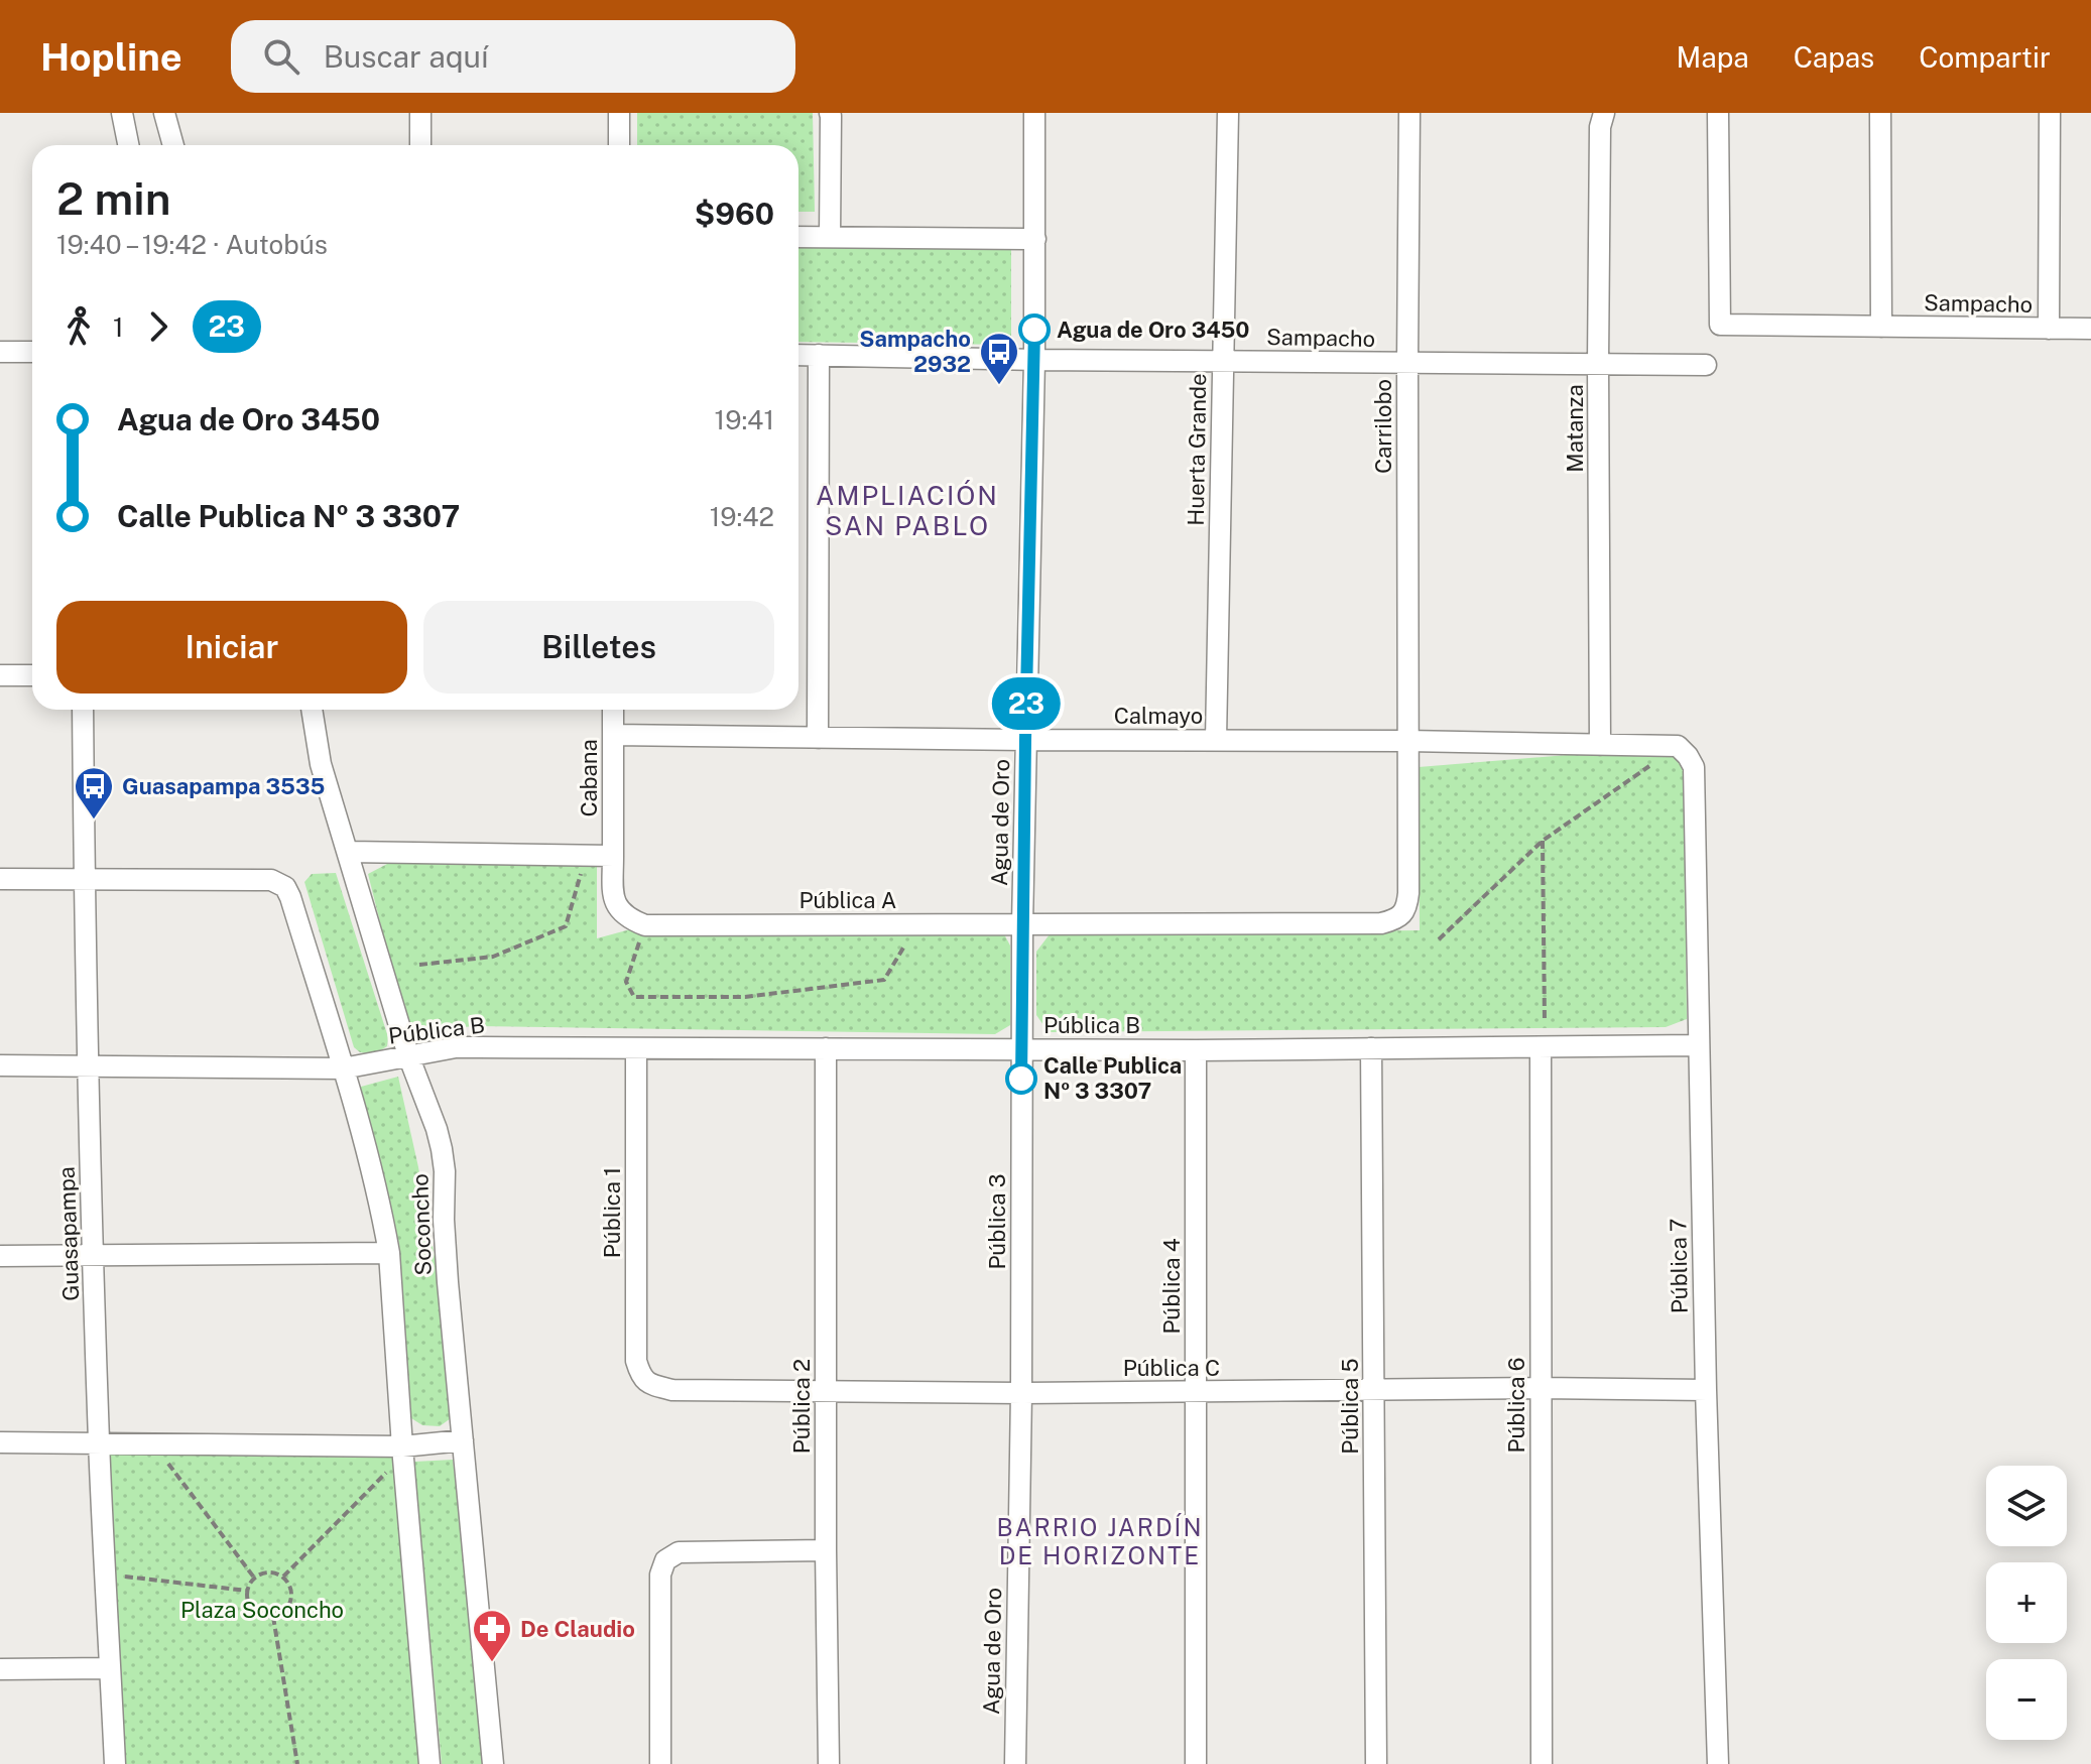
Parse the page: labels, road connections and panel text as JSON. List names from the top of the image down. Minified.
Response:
{"streets":{"street":["Sampacho","Carrilobo","Matanza","Huerta Grande","Calmayo","Cabana","Agua de Oro","Pública A","Pública B","Pública 1","Pública 3","Soconcho","Guasapampa","Pública 7","Pública 4","Pública C","Pública 6","Pública 2","Pública 5"]},"crossings":[["Sampacho","Carrilobo"],["Sampacho","Matanza"],["Sampacho","Huerta Grande"],["Sampacho","Agua de Oro"],["Carrilobo","Calmayo"],["Carrilobo","Pública A"],["Matanza","Calmayo"],["Huerta Grande","Calmayo"],["Calmayo","Cabana"],["Calmayo","Agua de Oro"],["Calmayo","Pública A"],["Calmayo","Pública 7"],["Agua de Oro","Pública A"],["Agua de Oro","Pública B"],["Agua de Oro","Pública 3"],["Agua de Oro","Pública C"],["Pública B","Pública 1"],["Pública B","Pública 3"],["Pública B","Soconcho"],["Pública B","Guasapampa"],["Pública B","Pública 7"],["Pública B","Pública 4"],["Pública B","Pública 6"],["Pública B","Pública 2"],["Pública B","Pública 5"],["Pública 1","Pública C"],["Pública 3","Pública C"],["Soconcho","Guasapampa"],["Pública 7","Pública C"],["Pública 4","Pública C"],["Pública C","Pública 6"],["Pública C","Pública 2"],["Pública C","Pública 5"]],"districts":["AMPLIACIÓN SAN PABLO","BARRIO JARDÍN DE HORIZONTE"],"parks":["Plaza Soconcho"],"places":{"other":["Agua de Oro 3450","Calle Publica Nº 3 3307"],"bus stop":["Sampacho 2932","Guasapampa 3535"],"pharmacy":["De Claudio"]},"lines":["bus line 23"],"page":{"header":"Hopline","search":"Buscar aquí","nav":["Mapa","Capas","Compartir"],"on_map":"23","heading":["2 min","19:40 – 19:42 · Autobús","$960"],"legs":["1","23"],"list":[{"name":"Agua de Oro 3450","value":"19:41"},{"name":"Calle Publica Nº 3 3307","value":"19:42"}],"buttons":["Iniciar","Billetes"],"map_buttons":["+","−"]}}
